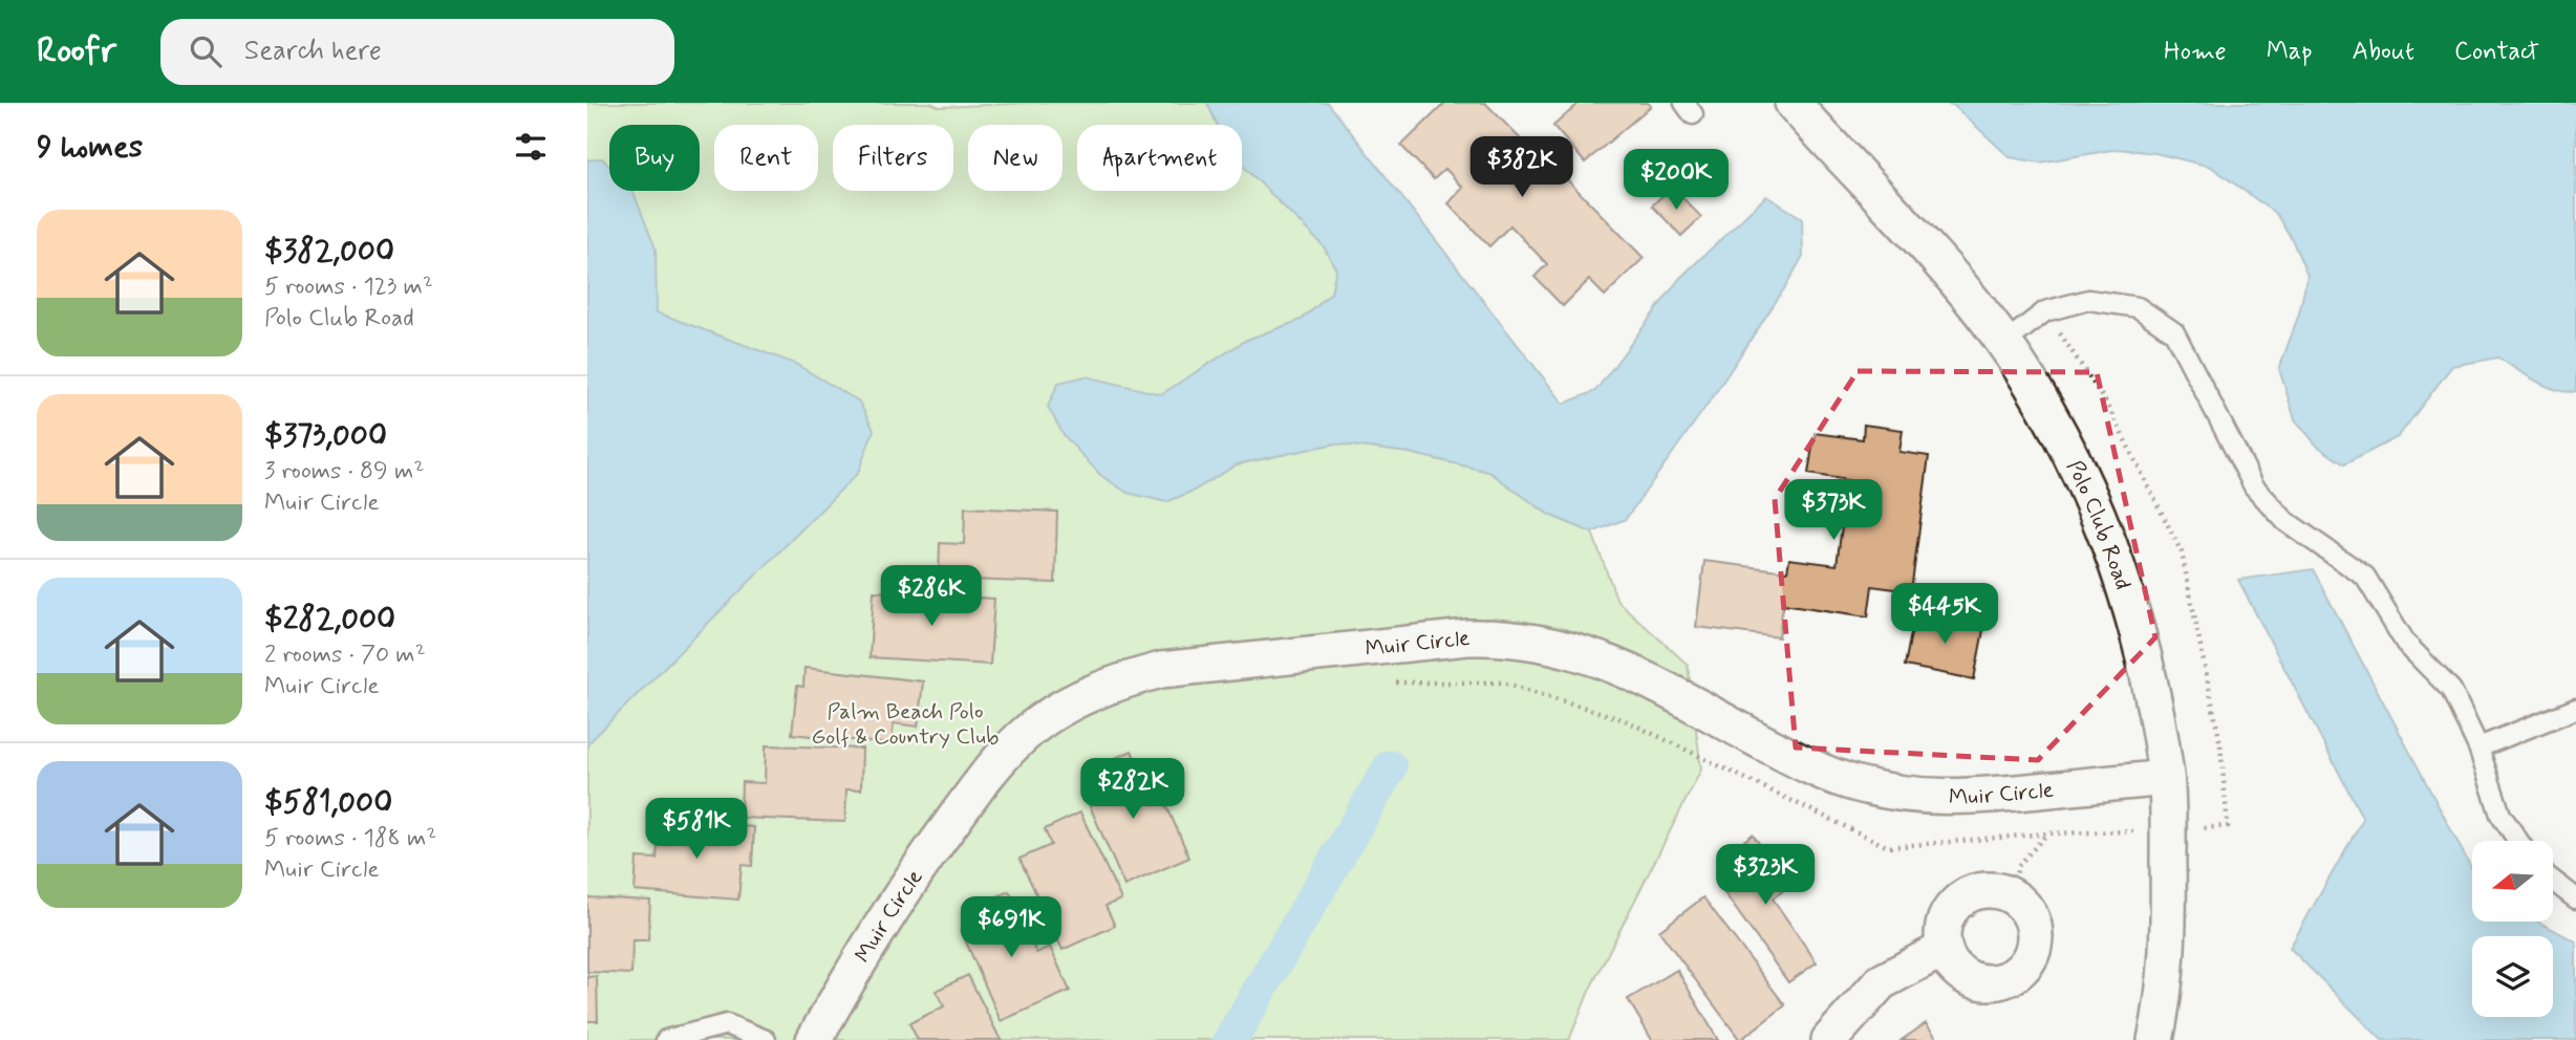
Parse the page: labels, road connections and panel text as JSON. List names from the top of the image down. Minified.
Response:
{"streets":{"street":["Polo Club Road","Muir Circle"]},"crossings":[["Polo Club Road","Muir Circle"]],"parks":["Palm Beach Polo Golf & Country Club"],"north":"left","page":{"header":"Roofr","search":"Search here","nav":["Home","Map","About","Contact"],"heading":"9 homes","chip":["Buy","Rent","Filters","New","Apartment"],"price":["$382K","$200K","$373K","$286K","$445K","$282K","$581K","$323K","$691K"],"list":[{"name":"$382,000","note":"5 rooms · 123 m² · Polo Club Road"},{"name":"$373,000","note":"3 rooms · 89 m² · Muir Circle"},{"name":"$282,000","note":"2 rooms · 70 m² · Muir Circle"},{"name":"$581,000","note":"5 rooms · 188 m² · Muir Circle"}]}}
